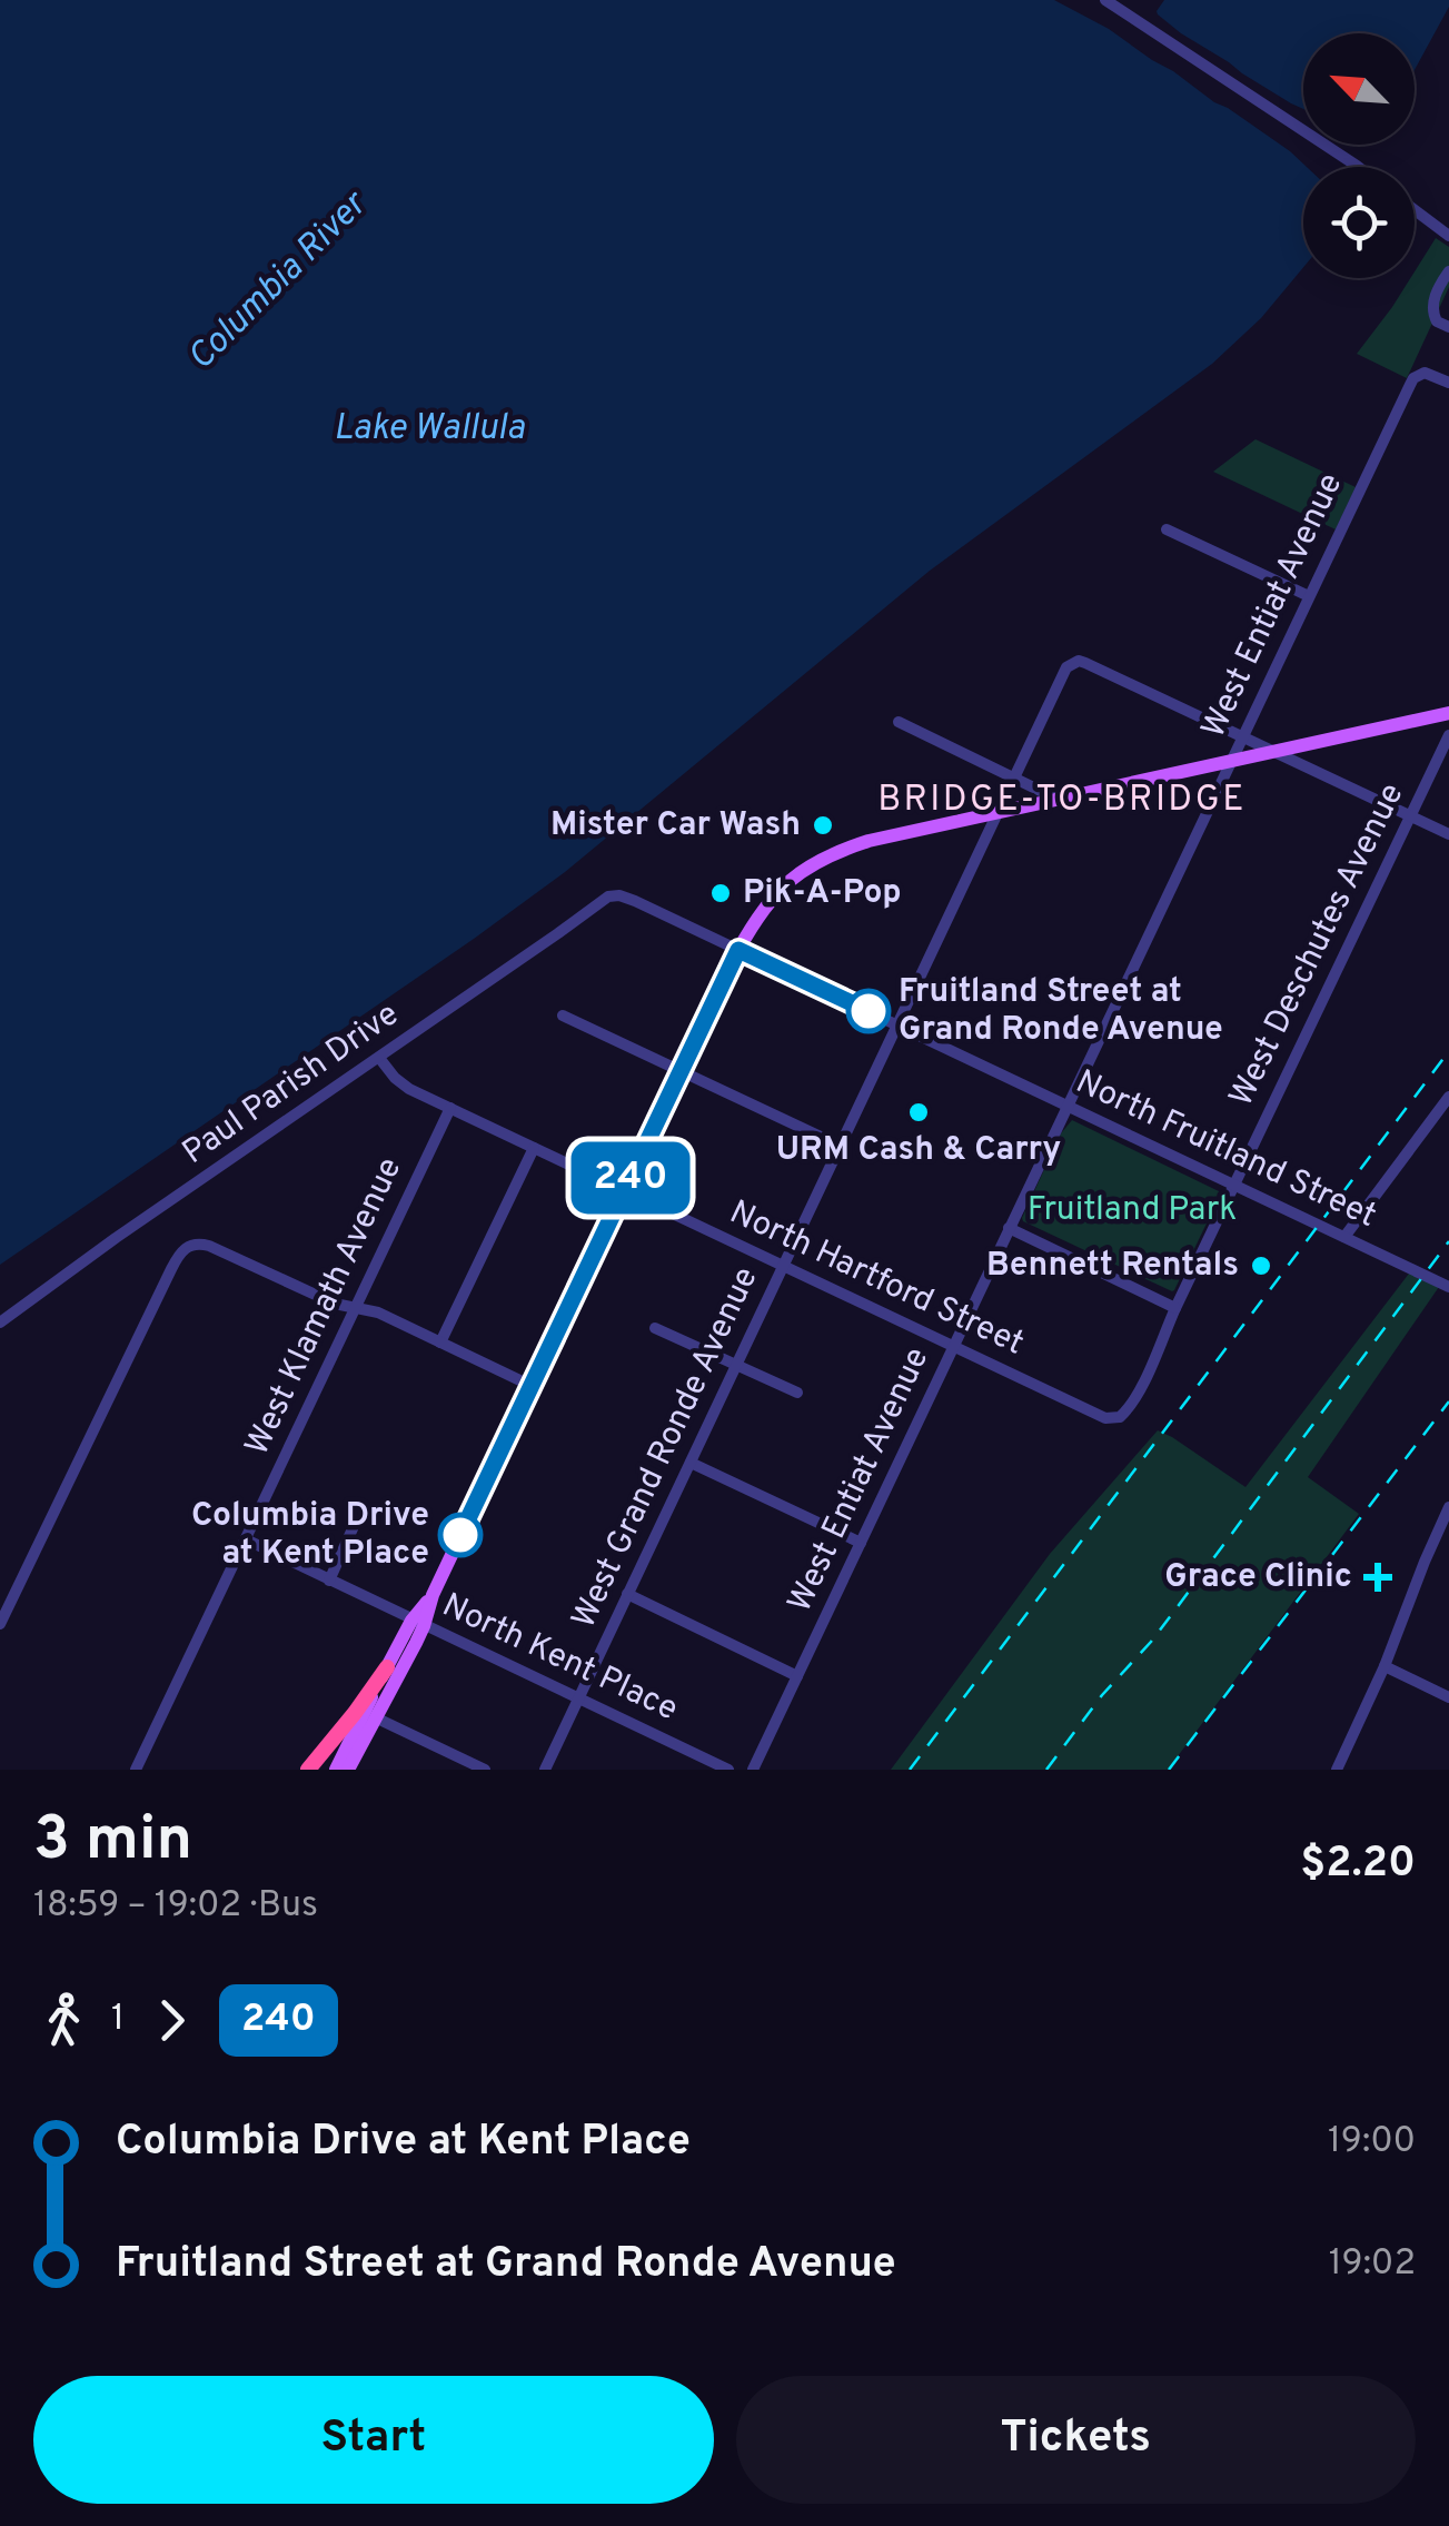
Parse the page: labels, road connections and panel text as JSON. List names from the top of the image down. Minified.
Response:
{"streets":{"street":["West Entiat Avenue","West Deschutes Avenue","Paul Parish Drive","North Fruitland Street","North Hartford Street","West Klamath Avenue","West Grand Ronde Avenue","North Kent Place"]},"crossings":[["West Entiat Avenue","North Fruitland Street"],["West Entiat Avenue","North Hartford Street"],["West Entiat Avenue","West Grand Ronde Avenue"],["West Deschutes Avenue","North Fruitland Street"],["West Deschutes Avenue","North Hartford Street"],["Paul Parish Drive","North Fruitland Street"],["Paul Parish Drive","North Hartford Street"],["North Fruitland Street","West Grand Ronde Avenue"],["North Hartford Street","West Klamath Avenue"],["North Hartford Street","West Grand Ronde Avenue"],["West Klamath Avenue","North Kent Place"],["West Grand Ronde Avenue","North Kent Place"]],"districts":["BRIDGE-TO-BRIDGE"],"water":["Columbia River","Lake Wallula"],"parks":["Fruitland Park"],"places":{"other":["Mister Car Wash","Pik-A-Pop","Fruitland Street at Grand Ronde Avenue","URM Cash & Carry","Bennett Rentals","Columbia Drive at Kent Place"],"health":["Grace Clinic"]},"lines":["bus line 240"],"north":"top left","page":{"on_map":"240","heading":["3 min","18:59 – 19:02 · Bus","$2.20"],"legs":["1","240"],"list":[{"name":"Columbia Drive at Kent Place","value":"19:00"},{"name":"Fruitland Street at Grand Ronde Avenue","value":"19:02"}],"buttons":["Start","Tickets"]}}
